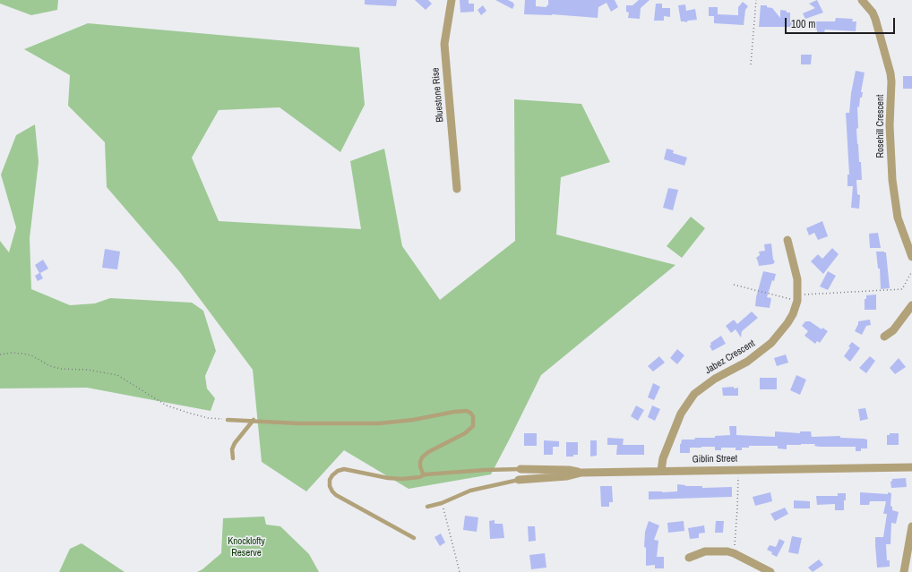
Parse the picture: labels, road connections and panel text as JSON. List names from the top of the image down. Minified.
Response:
{"streets":{"street":["Bluestone Rise","Rosehill Crescent","Jabez Crescent","Giblin Street"]},"crossings":[["Jabez Crescent","Giblin Street"]],"parks":["Knocklofty Reserve"],"scale_bar":"100 m"}
